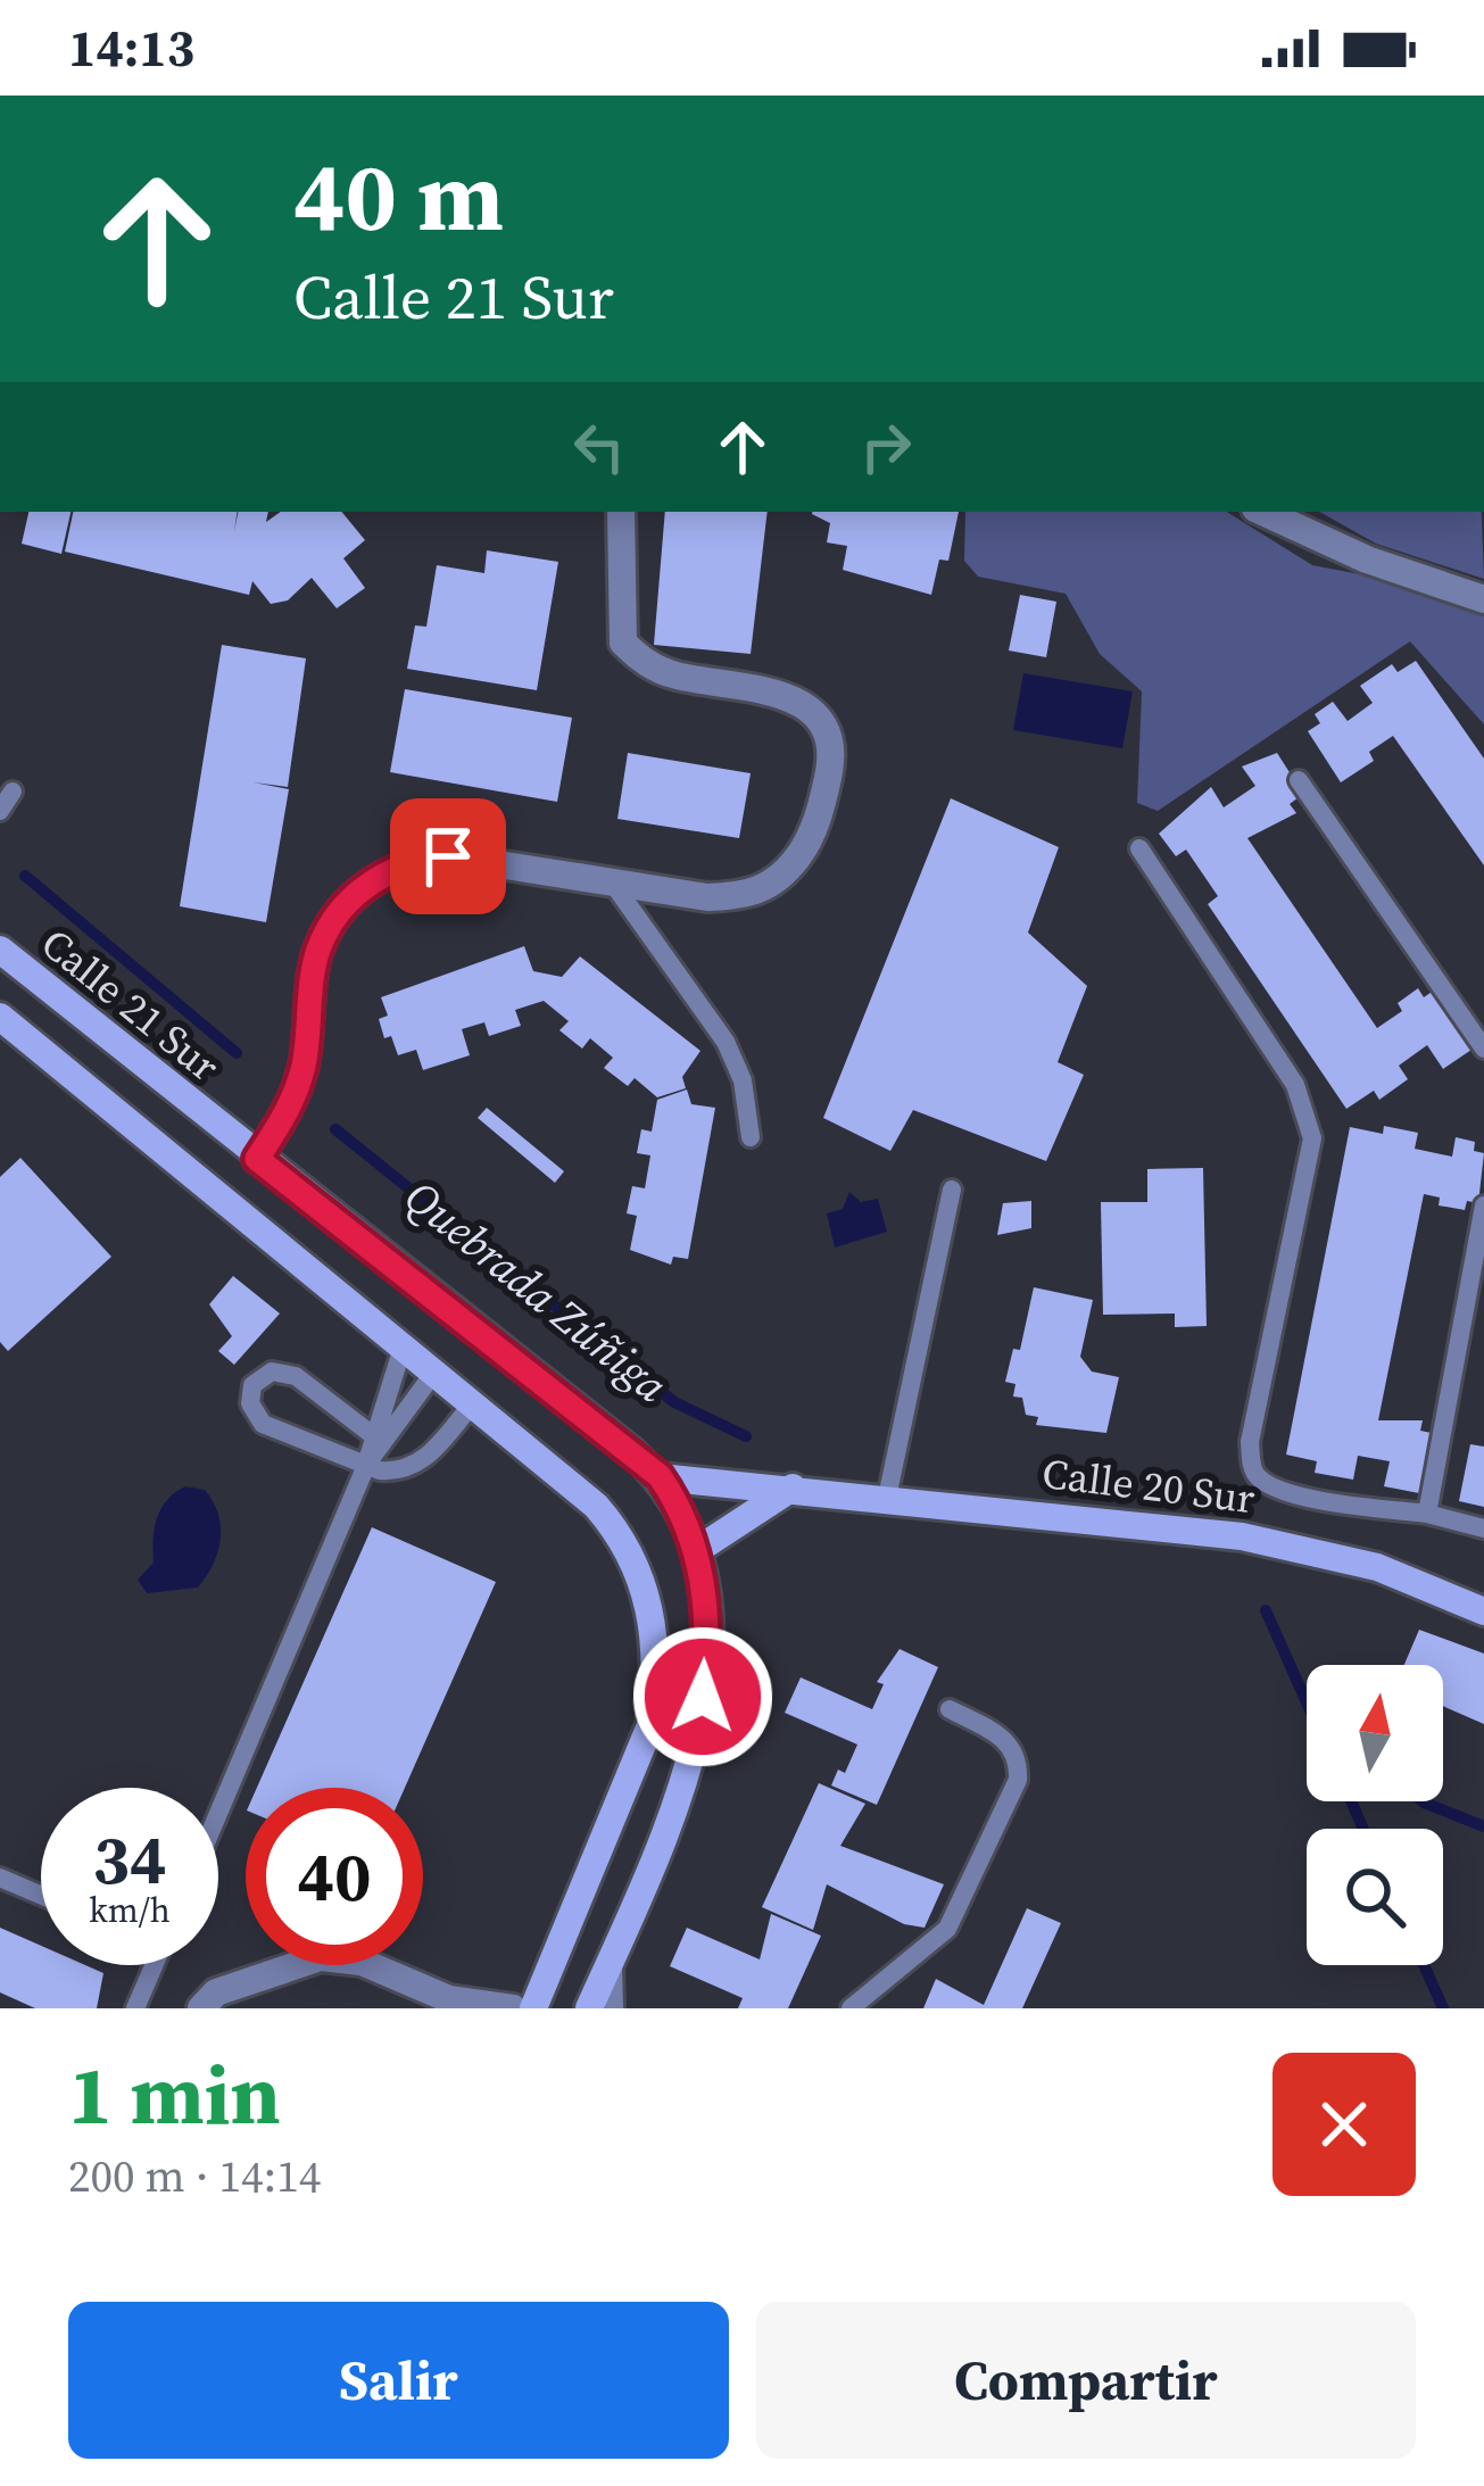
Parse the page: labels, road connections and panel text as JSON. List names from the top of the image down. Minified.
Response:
{"streets":{"street":["Calle 21 Sur","Calle 20 Sur"]},"crossings":[["Calle 21 Sur","Calle 20 Sur"]],"water":["Quebrada Zúñiga"],"north":"top","page":{"status":"14:13","turn":["40 m","Calle 21 Sur"],"speed":"34 km/h","limit":"40","heading":["1 min","200 m · 14:14"],"buttons":["Salir","Compartir"]}}
